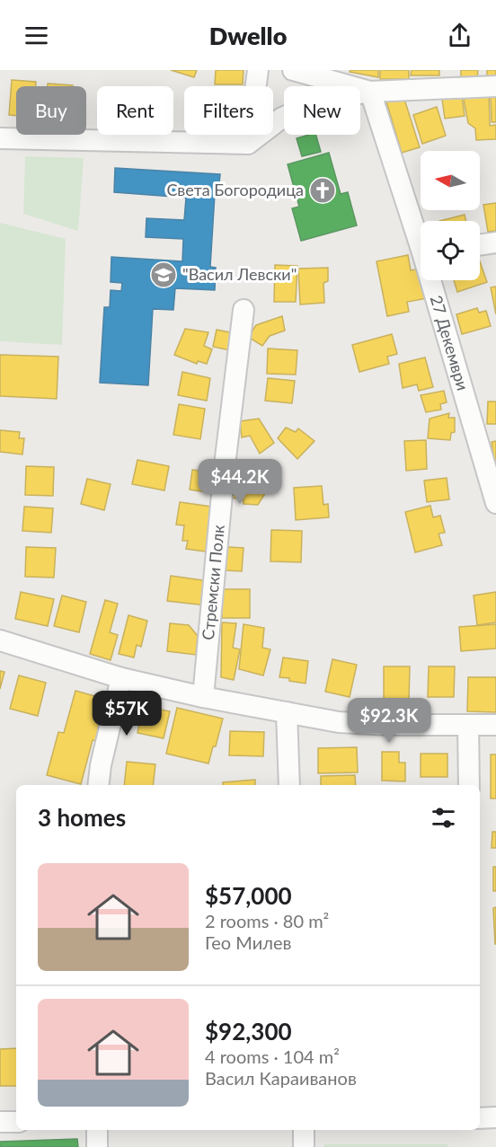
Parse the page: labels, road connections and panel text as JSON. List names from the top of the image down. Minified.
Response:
{"streets":{"street":["27 Декември","Стремски Полк"]},"places":{"church":["Света Богородица"],"school or university":["\"Васил Левски\""]},"north":"left","page":{"header":"Dwello","chip":["Buy","Rent","Filters","New"],"price":["$44.2K","$57K","$92.3K"],"heading":"3 homes","list":[{"name":"$57,000","note":"2 rooms · 80 m² · Гео Милев"},{"name":"$92,300","note":"4 rooms · 104 m² · Васил Караиванов"}]}}
